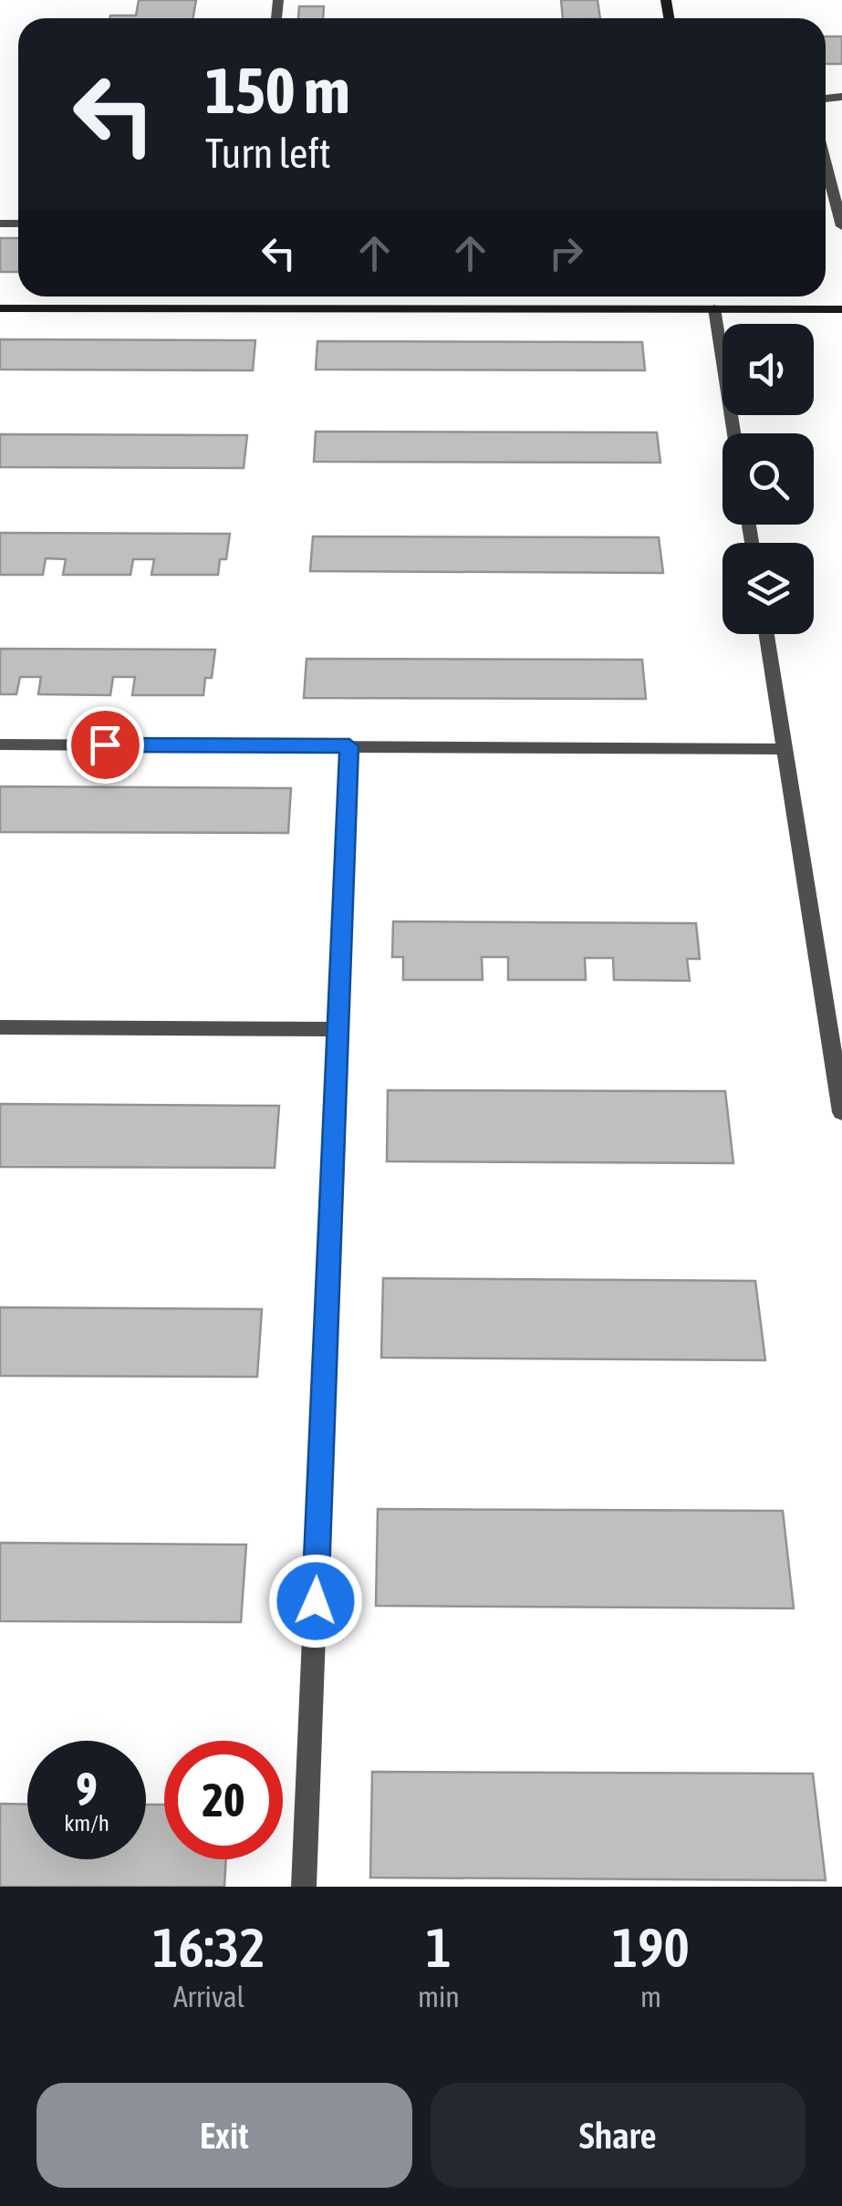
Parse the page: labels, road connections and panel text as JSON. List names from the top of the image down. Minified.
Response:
{"page":{"turn":["150 m","Turn left"],"speed":"9 km/h","limit":"20","eta":["16:32","Arrival","1","min","190","m"],"buttons":["Exit","Share"]}}
